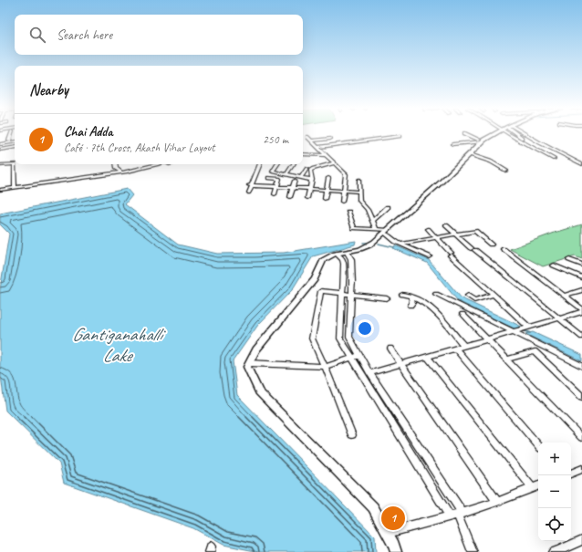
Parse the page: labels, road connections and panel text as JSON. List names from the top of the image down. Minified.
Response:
{"water":["Gantiganahalli Lake"],"page":{"search":"Search here","heading":"Nearby","list":[{"mark":"1","name":"Chai Adda","note":"Café · 7th Cross, Akash Vihar Layout","value":"250 m"}],"map_buttons":["+","−"],"pins":"1"}}
